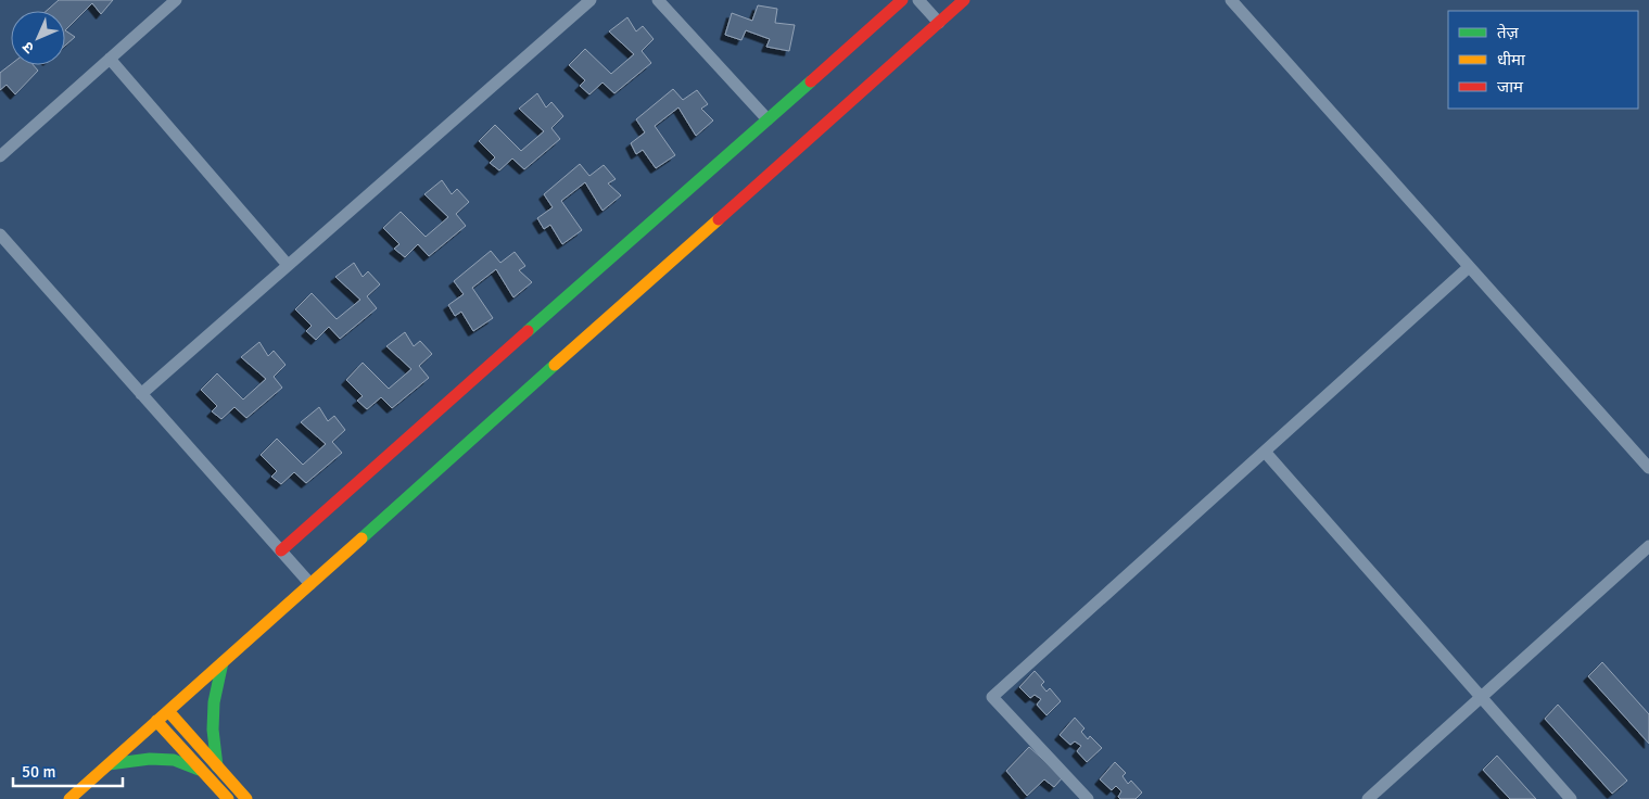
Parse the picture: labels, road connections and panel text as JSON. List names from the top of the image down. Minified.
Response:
{"legend":["तेज़","धीमा","जाम"],"scale_bar":"50 m","north":"bottom left"}
